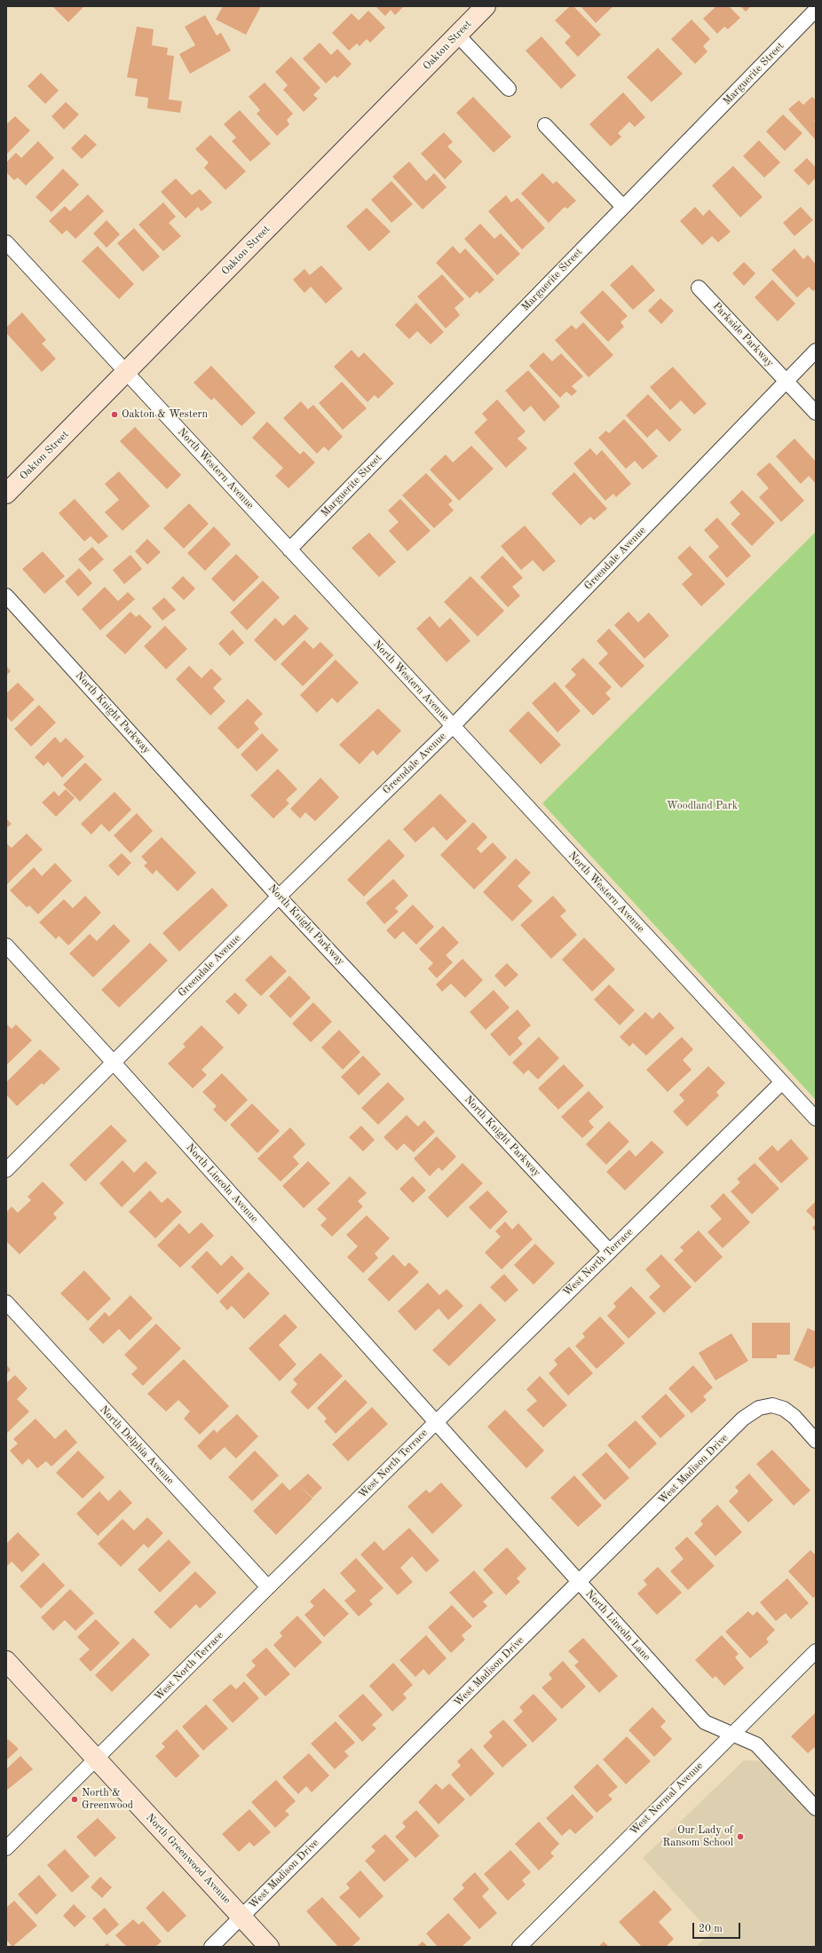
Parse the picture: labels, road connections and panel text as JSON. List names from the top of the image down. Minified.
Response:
{"streets":{"main road":["Oakton Street","North Greenwood Avenue"],"street":["Marguerite Street","Parkside Parkway","North Western Avenue","Greendale Avenue","North Knight Parkway","North Lincoln Avenue","West North Terrace","North Delphia Avenue","West Madison Drive","North Lincoln Lane","West Normal Avenue"]},"crossings":[["Oakton Street","North Western Avenue"],["Marguerite Street","North Western Avenue"],["Parkside Parkway","Greendale Avenue"],["North Western Avenue","Greendale Avenue"],["North Western Avenue","West North Terrace"],["Greendale Avenue","North Knight Parkway"],["Greendale Avenue","North Lincoln Avenue"],["North Knight Parkway","West North Terrace"],["North Lincoln Avenue","West North Terrace"],["North Lincoln Avenue","North Lincoln Lane"],["West North Terrace","North Delphia Avenue"],["West North Terrace","North Lincoln Lane"],["West North Terrace","North Greenwood Avenue"],["West Madison Drive","North Lincoln Lane"],["West Madison Drive","North Greenwood Avenue"],["North Lincoln Lane","West Normal Avenue"]],"parks":["Woodland Park"],"places":["Oakton & Western","North & Greenwood","Our Lady of Ransom School"],"scale_bar":"20 m"}
